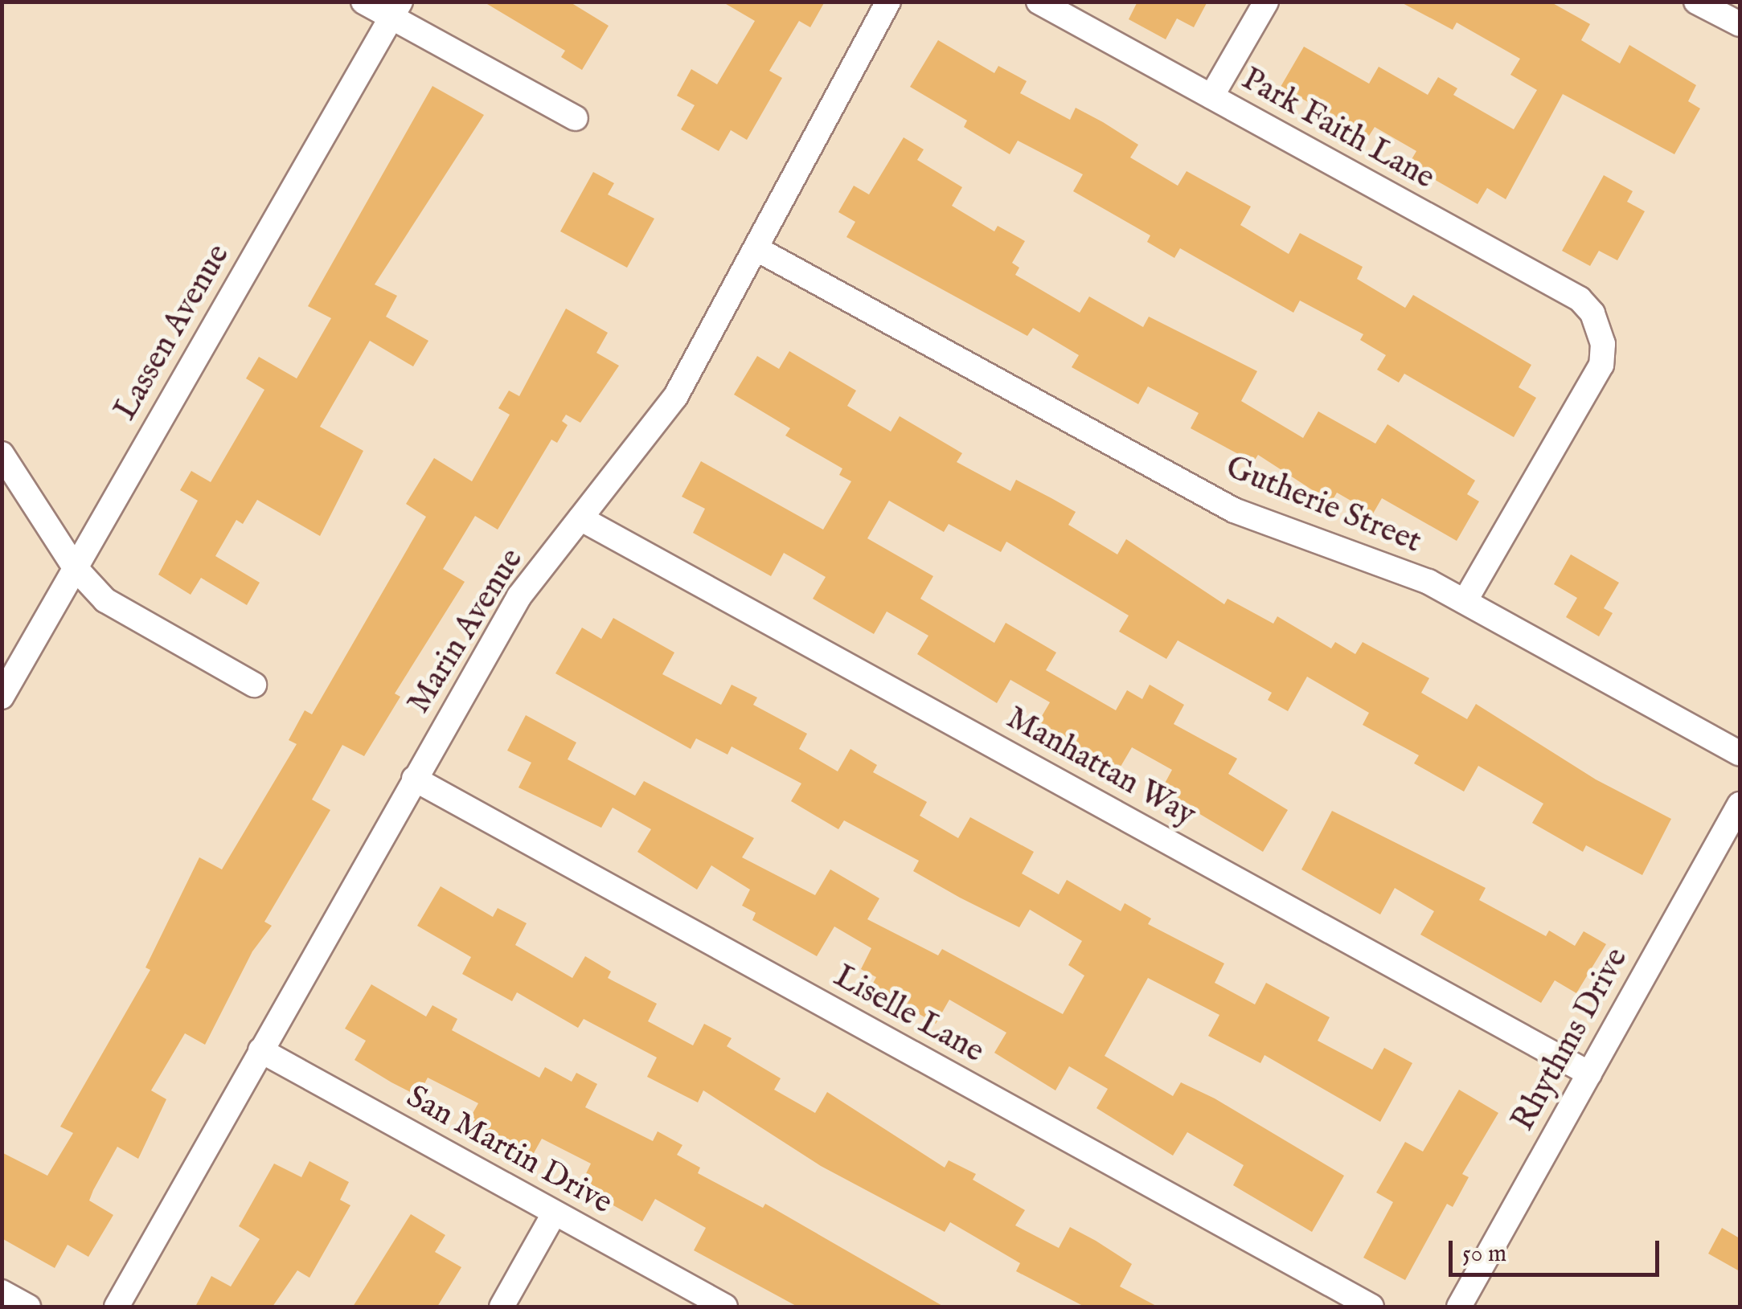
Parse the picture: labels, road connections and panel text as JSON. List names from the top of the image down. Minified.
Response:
{"streets":{"street":["Park Faith Lane","Lassen Avenue","Gutherie Street","Marin Avenue","Manhattan Way","Liselle Lane","Rhythms Drive","San Martin Drive"]},"crossings":[["Park Faith Lane","Gutherie Street"],["Gutherie Street","Marin Avenue"],["Marin Avenue","Manhattan Way"],["Marin Avenue","Liselle Lane"],["Marin Avenue","San Martin Drive"],["Manhattan Way","Rhythms Drive"]],"scale_bar":"50 m"}
